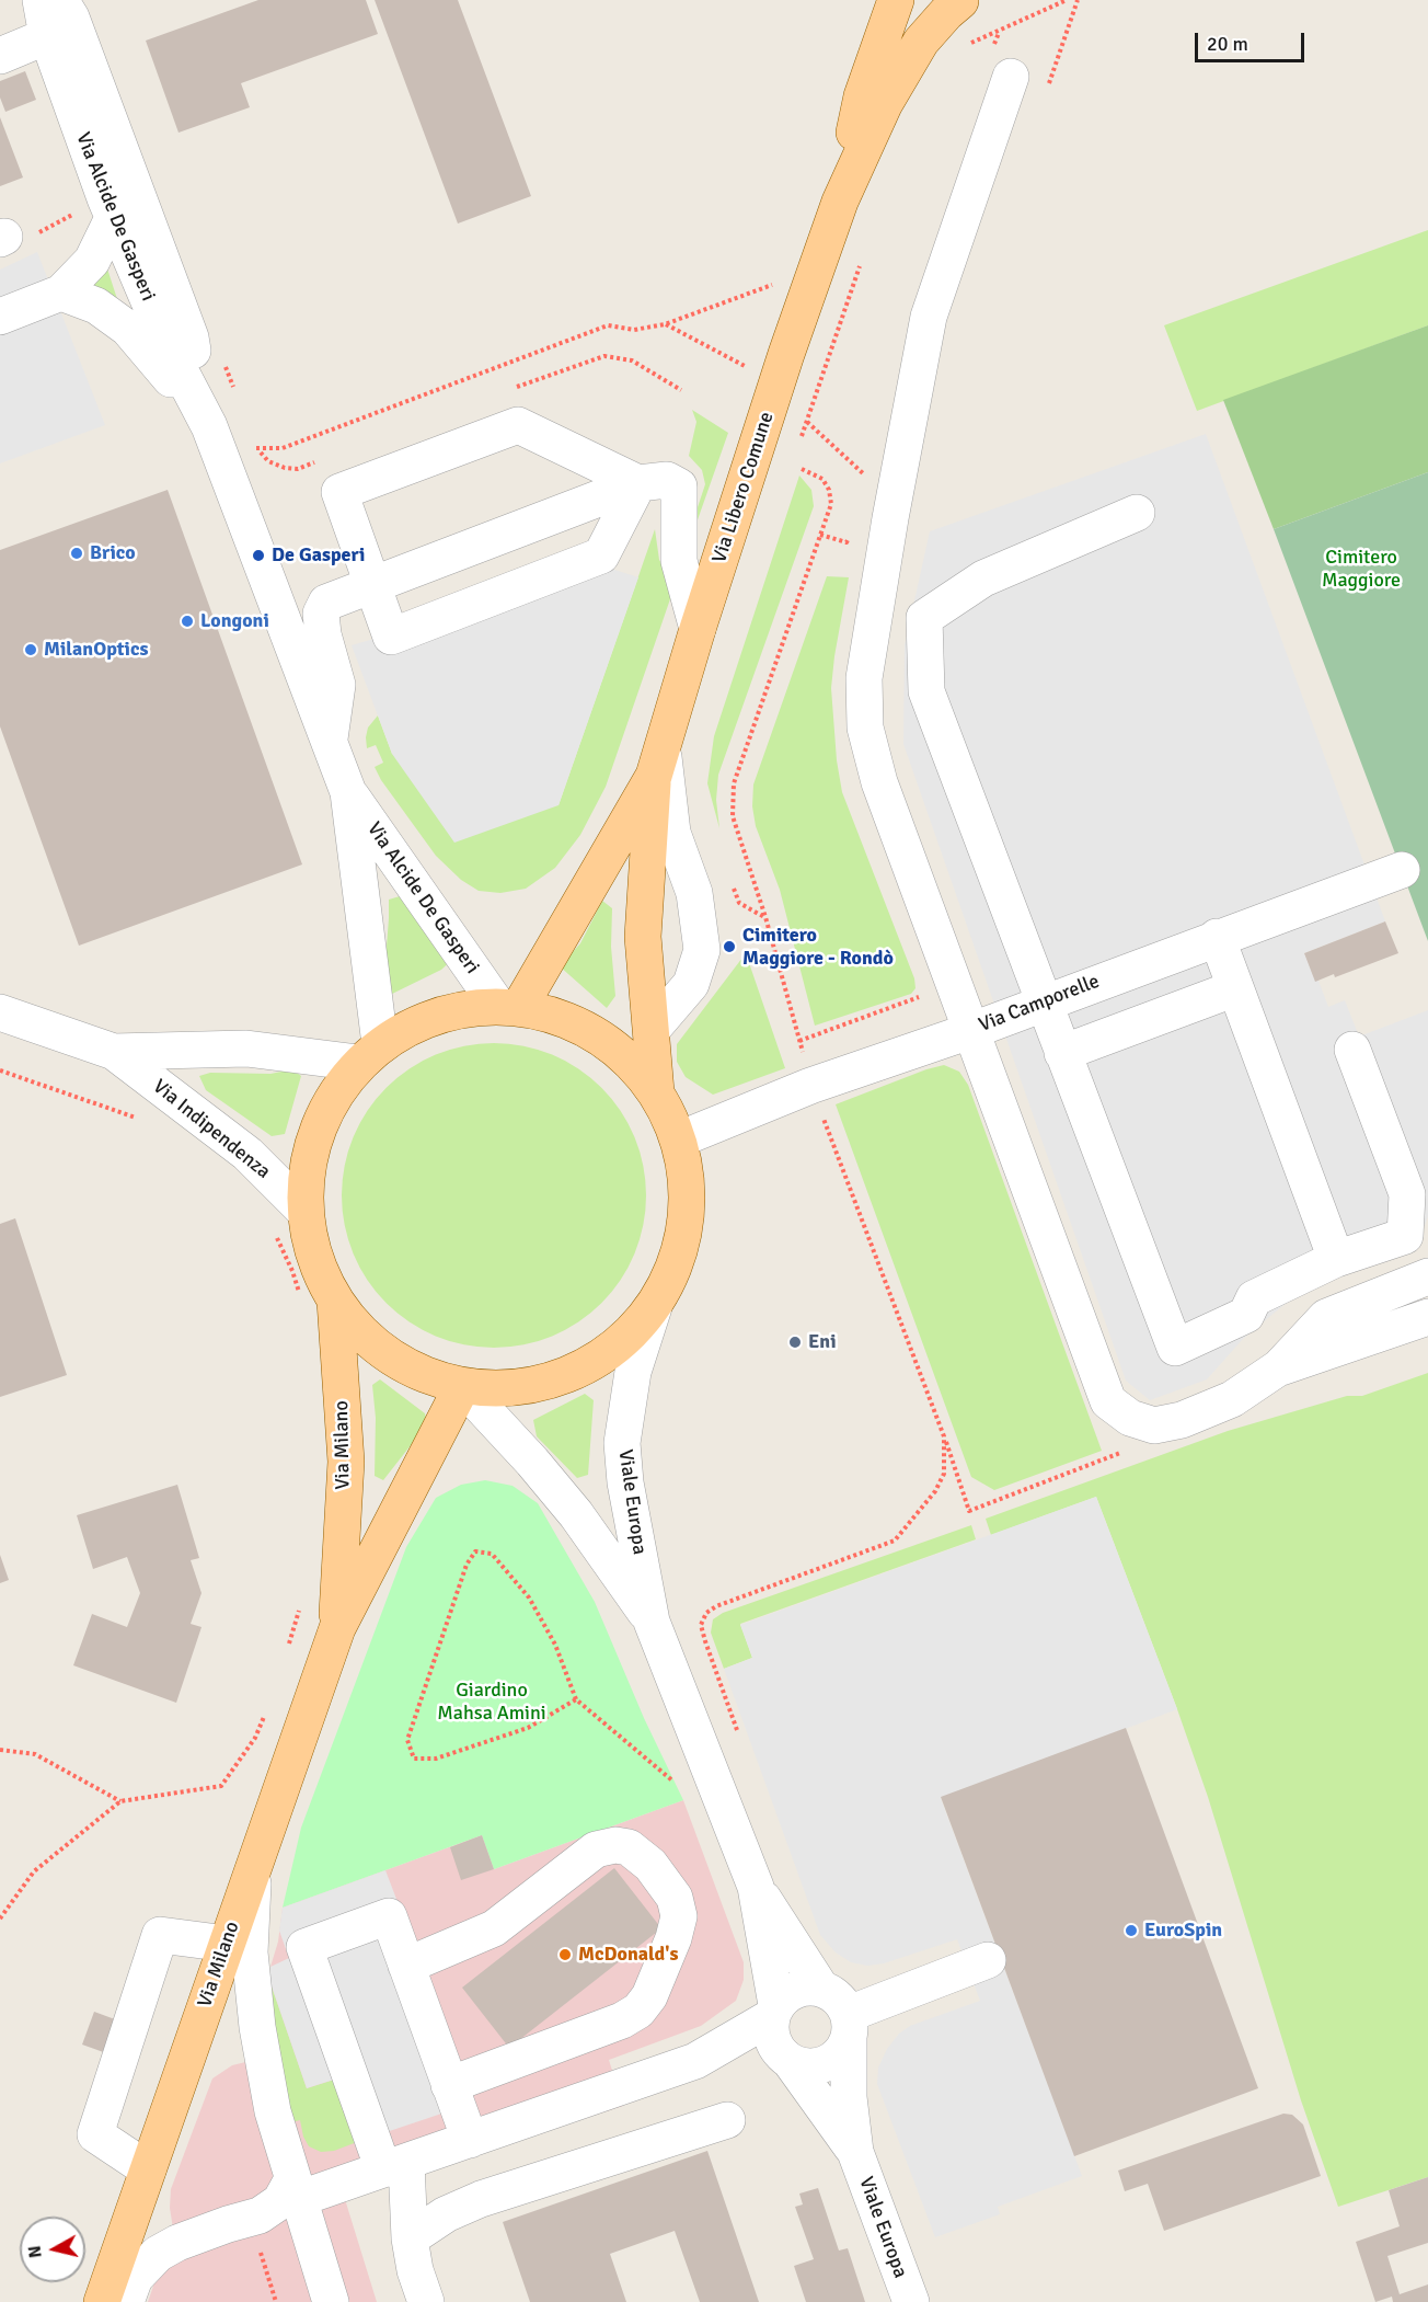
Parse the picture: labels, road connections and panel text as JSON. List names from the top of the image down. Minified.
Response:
{"streets":{"main road":["Via Libero Comune","Via Milano"],"street":["Via Alcide De Gasperi","Via Camporelle","Via Indipendenza","Viale Europa"]},"crossings":[["Via Alcide De Gasperi","Via Libero Comune"],["Via Alcide De Gasperi","Via Indipendenza"],["Via Milano","Viale Europa"]],"parks":["Cimitero Maggiore","Giardino Mahsa Amini"],"places":["Brico","De Gasperi","Longoni","MilanOptics","Cimitero Maggiore - Rondò","Eni","EuroSpin","McDonald's"],"scale_bar":"20 m","north":"left"}
